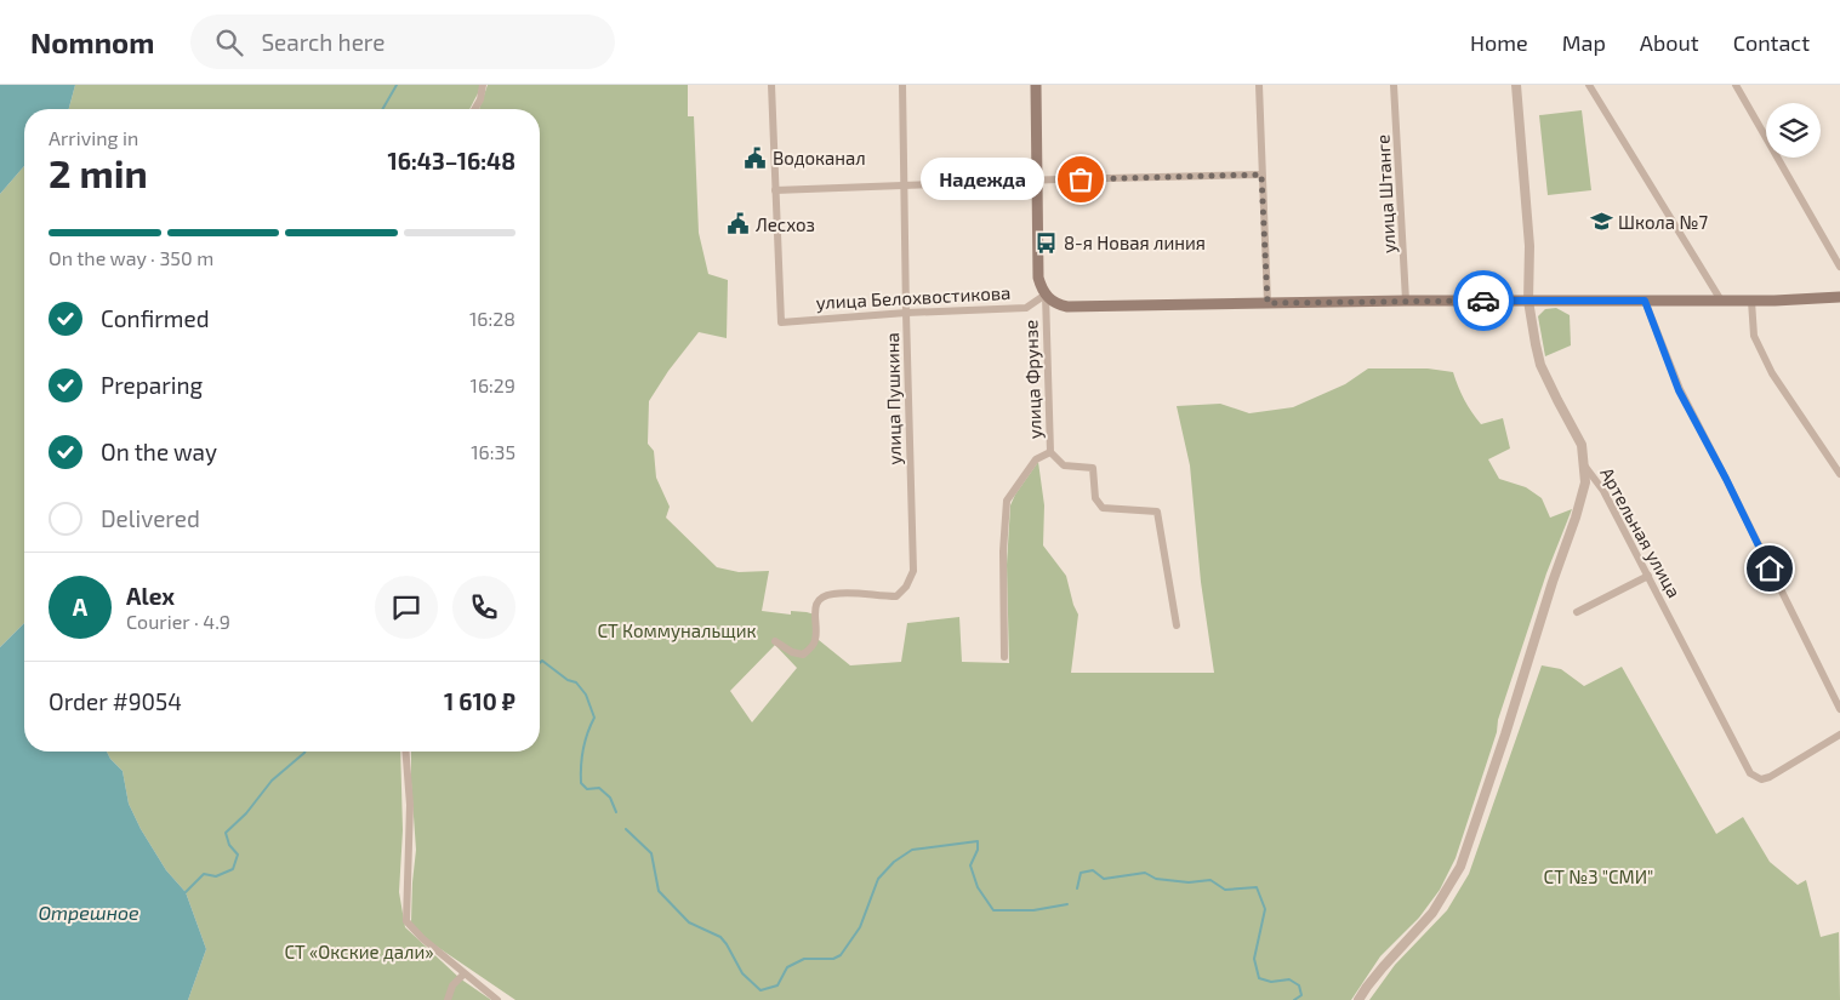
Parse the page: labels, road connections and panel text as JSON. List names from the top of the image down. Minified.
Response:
{"streets":{"main road":["улица Фрунзе"],"street":["улица Штанге","улица Белохвостикова","улица Пушкина","Артельная улица"]},"crossings":[["улица Белохвостикова","улица Фрунзе"],["улица Белохвостикова","улица Пушкина"]],"water":["Отрешное"],"parks":["СТ Коммунальщик","СТ №3 \"СМИ\"","СТ «Окские дали»"],"places":{"public building":["Водоканал","Лесхоз"],"other":["Надежда"],"school or university":["Школа №7"],"bus stop":["8-я Новая линия"]},"page":{"header":"Nomnom","search":"Search here","nav":["Home","Map","About","Contact"],"heading":["2 min","Arriving in","16:43–16:48"],"panel":["Alex","Courier · 4.9","Order #9054","1 610 ₽"],"bubble":"Надежда","bar":"On the way · 350 m","list":[["Confirmed","16:28"],["Preparing","16:29"],["On the way","16:35"],"Delivered"],"round":"A"}}
